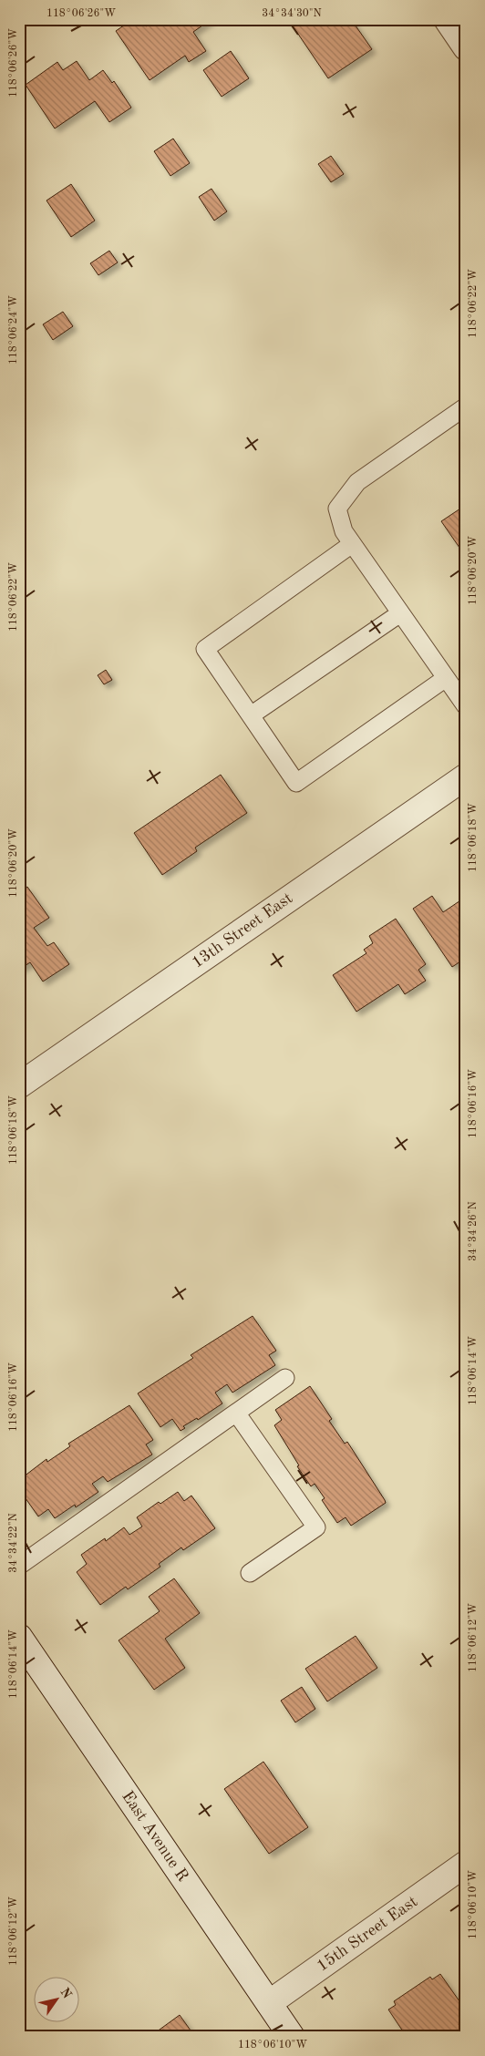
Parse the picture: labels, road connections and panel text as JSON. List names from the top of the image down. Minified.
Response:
{"streets":{"street":["13th Street East","East Avenue R","15th Street East"]},"crossings":[["East Avenue R","15th Street East"]],"north":"top right","coordinates":["118°06'26\"W","34°34'30\"N","118°06'22\"W","118°06'24\"W","118°06'20\"W","118°06'18\"W","118°06'16\"W","34°34'26\"N","118°06'14\"W","34°34'22\"N","118°06'12\"W","118°06'10\"W"]}
